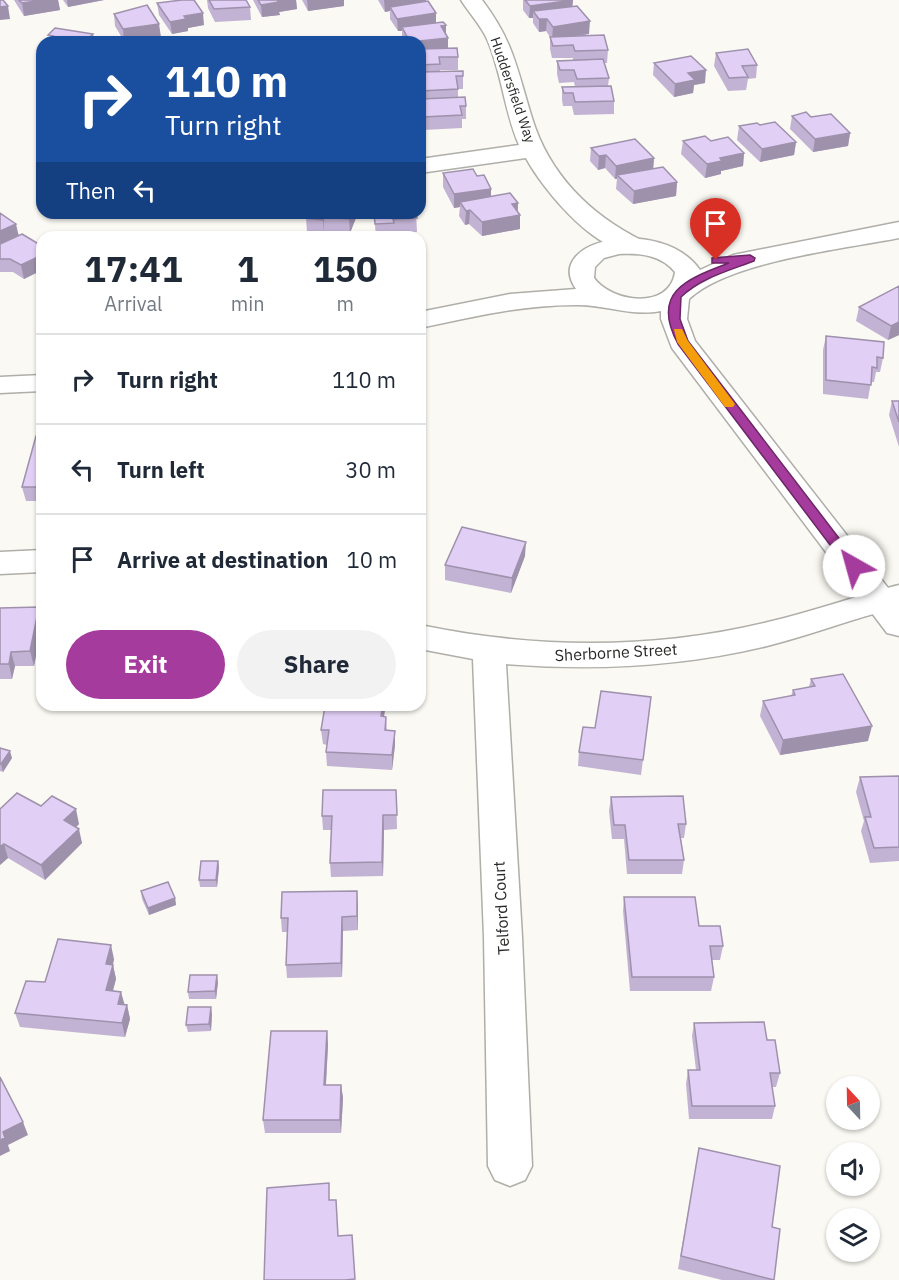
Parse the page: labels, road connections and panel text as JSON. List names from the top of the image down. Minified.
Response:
{"streets":{"street":["Huddersfield Way","Sherborne Street","Telford Court"]},"crossings":[["Sherborne Street","Telford Court"]],"north":"top","page":{"turn":["110 m","Turn right"],"then":"Then","eta":["17:41","Arrival","1","min","150","m"],"list":[{"name":"Turn right","value":"110 m"},{"name":"Turn left","value":"30 m"},{"name":"Arrive at destination","value":"10 m"}],"buttons":["Exit","Share"]}}
